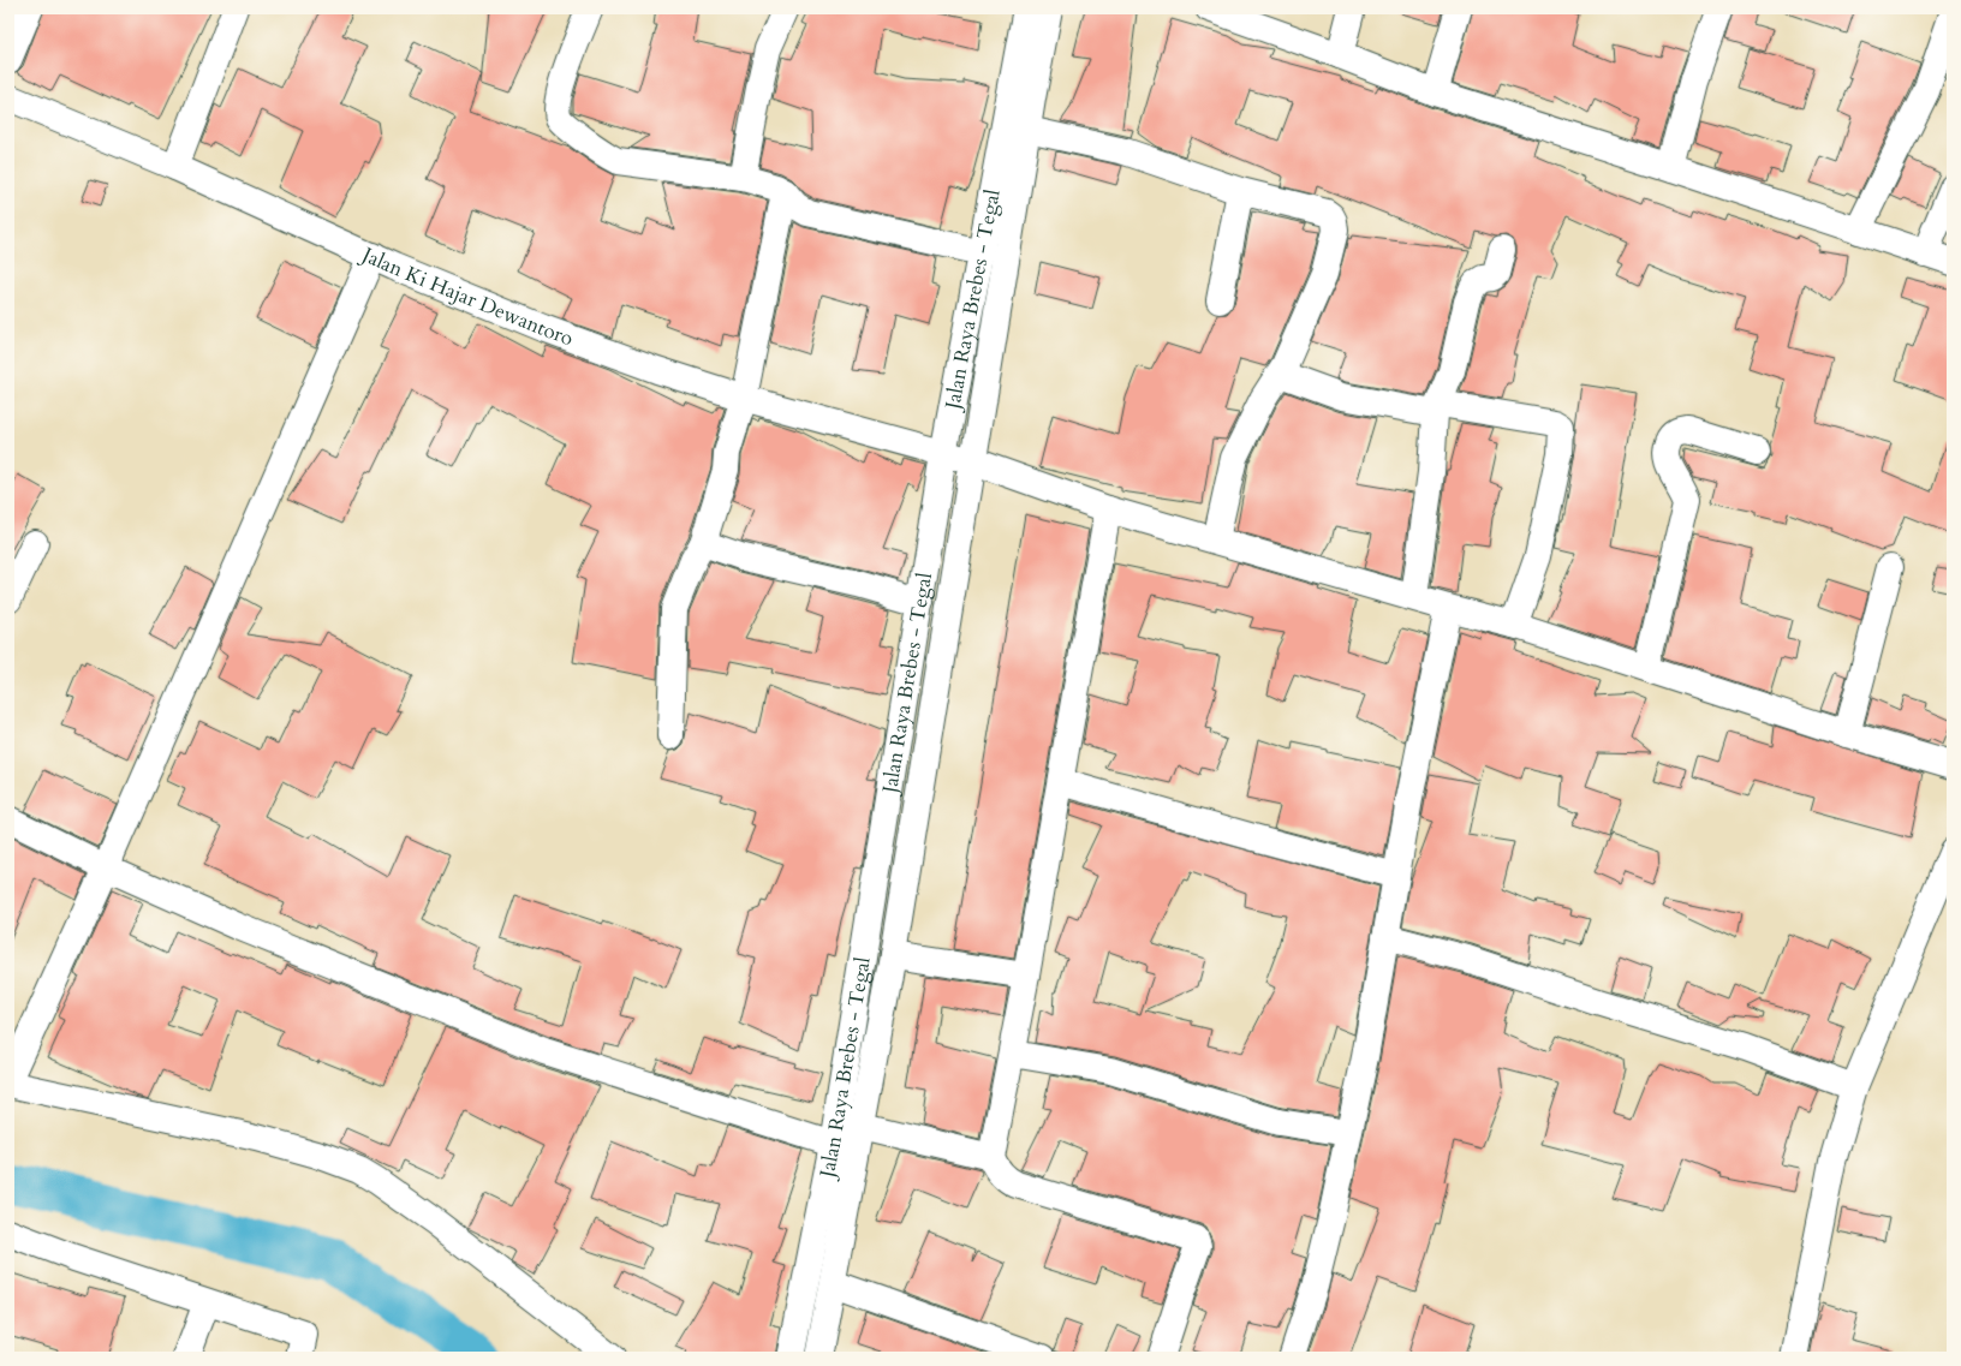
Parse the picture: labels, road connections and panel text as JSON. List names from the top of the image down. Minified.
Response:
{"streets":{"main road":["Jalan Ki Hajar Dewantoro","Jalan Raya Brebes - Tegal"]},"crossings":[["Jalan Ki Hajar Dewantoro","Jalan Raya Brebes - Tegal"]]}
